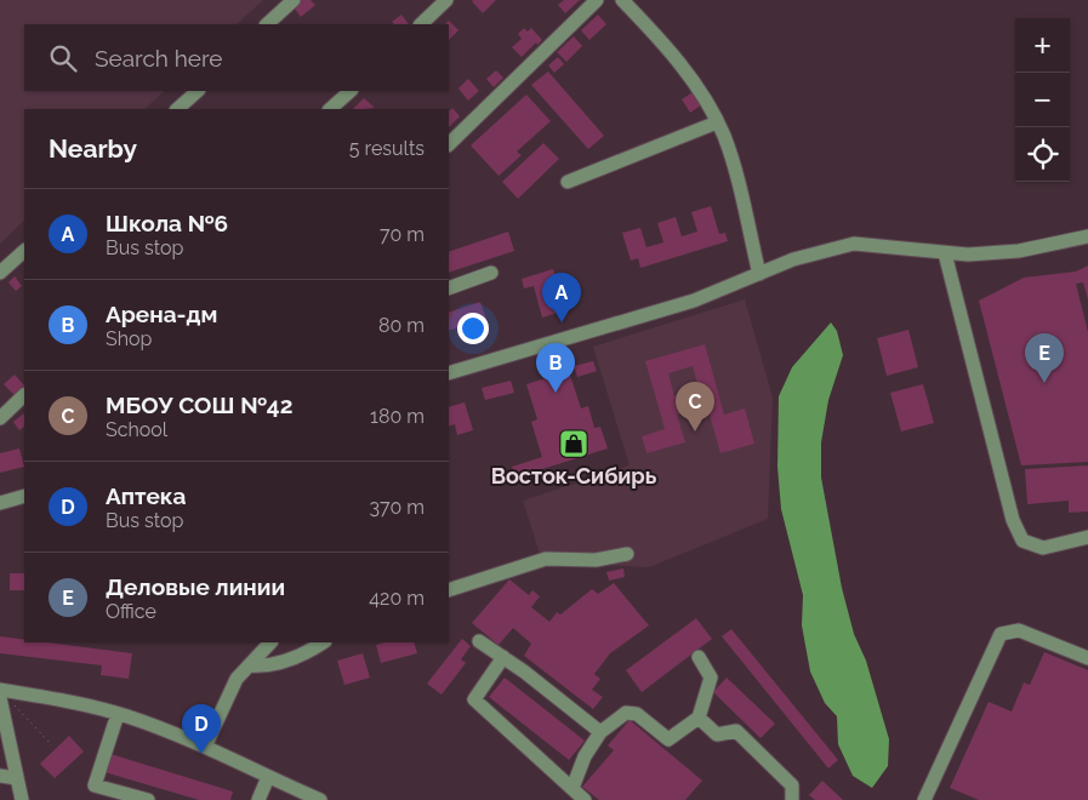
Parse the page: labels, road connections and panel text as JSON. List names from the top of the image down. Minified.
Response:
{"places":{"shop":["Восток-Сибирь"]},"page":{"map_buttons":["+","−"],"search":"Search here","heading":["Nearby","5 results"],"list":[{"mark":"A","name":"Школа №6","note":"Bus stop","value":"70 m"},{"mark":"B","name":"Арена-дм","note":"Shop","value":"80 m"},{"mark":"C","name":"МБОУ СОШ №42","note":"School","value":"180 m"},{"mark":"D","name":"Аптека","note":"Bus stop","value":"370 m"},{"mark":"E","name":"Деловые линии","note":"Office","value":"420 m"}],"pins":["A","E","B","C","D"]}}
